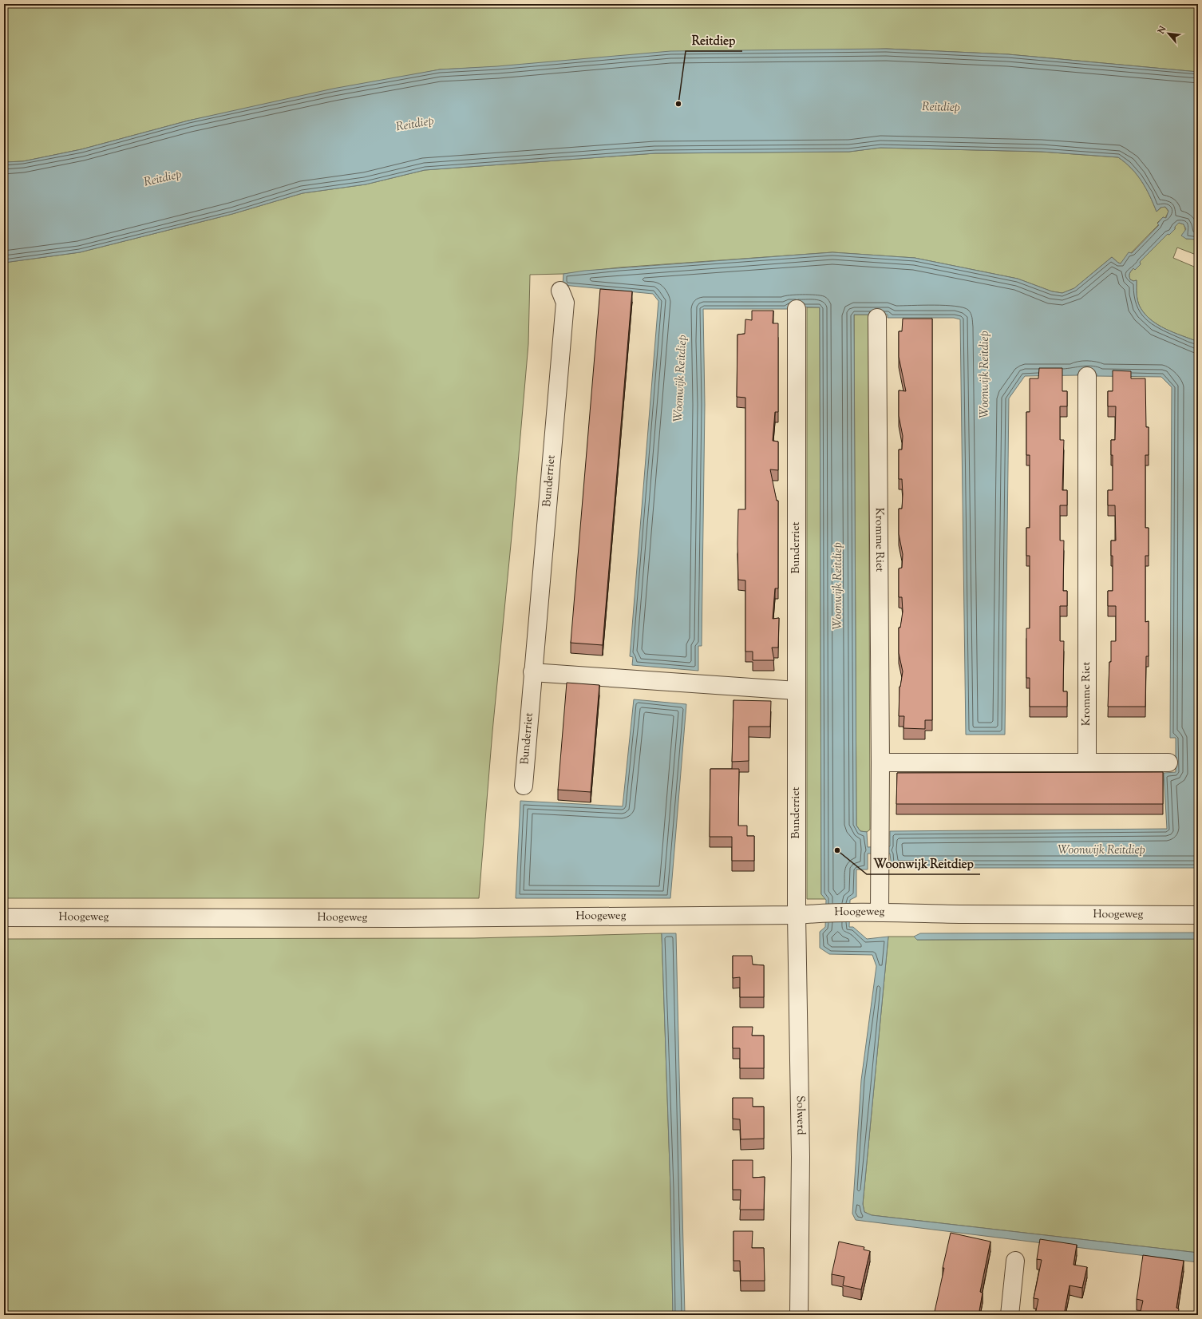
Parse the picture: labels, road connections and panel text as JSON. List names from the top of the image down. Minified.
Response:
{"streets":{"street":["Bunderriet","Kromme Riet","Hoogeweg","Solwerd"]},"crossings":[["Bunderriet","Hoogeweg"],["Bunderriet","Solwerd"],["Kromme Riet","Hoogeweg"],["Hoogeweg","Solwerd"]],"water":["Reitdiep","Woonwijk Reitdiep"],"places":["Reitdiep","Woonwijk Reitdiep"],"north":"top left"}
